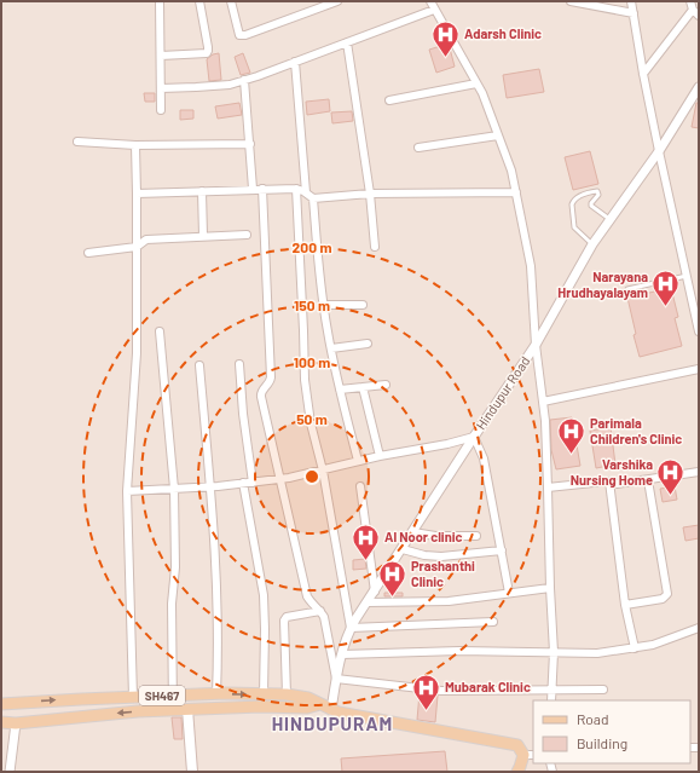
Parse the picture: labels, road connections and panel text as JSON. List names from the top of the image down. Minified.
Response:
{"streets":{"main road":["SH467"],"street":["Hindupur Road"]},"crossings":[["Hindupur Road","SH467"]],"districts":["HINDUPURAM"],"places":{"hospital":["Adarsh Clinic","Narayana Hrudhayalayam","Parimala Children's Clinic","Varshika Nursing Home","Al Noor clinic","Prashanthi Clinic","Mubarak Clinic"]},"legend":["Road","Building"],"rings":["200 m","150 m","100 m","50 m"]}
